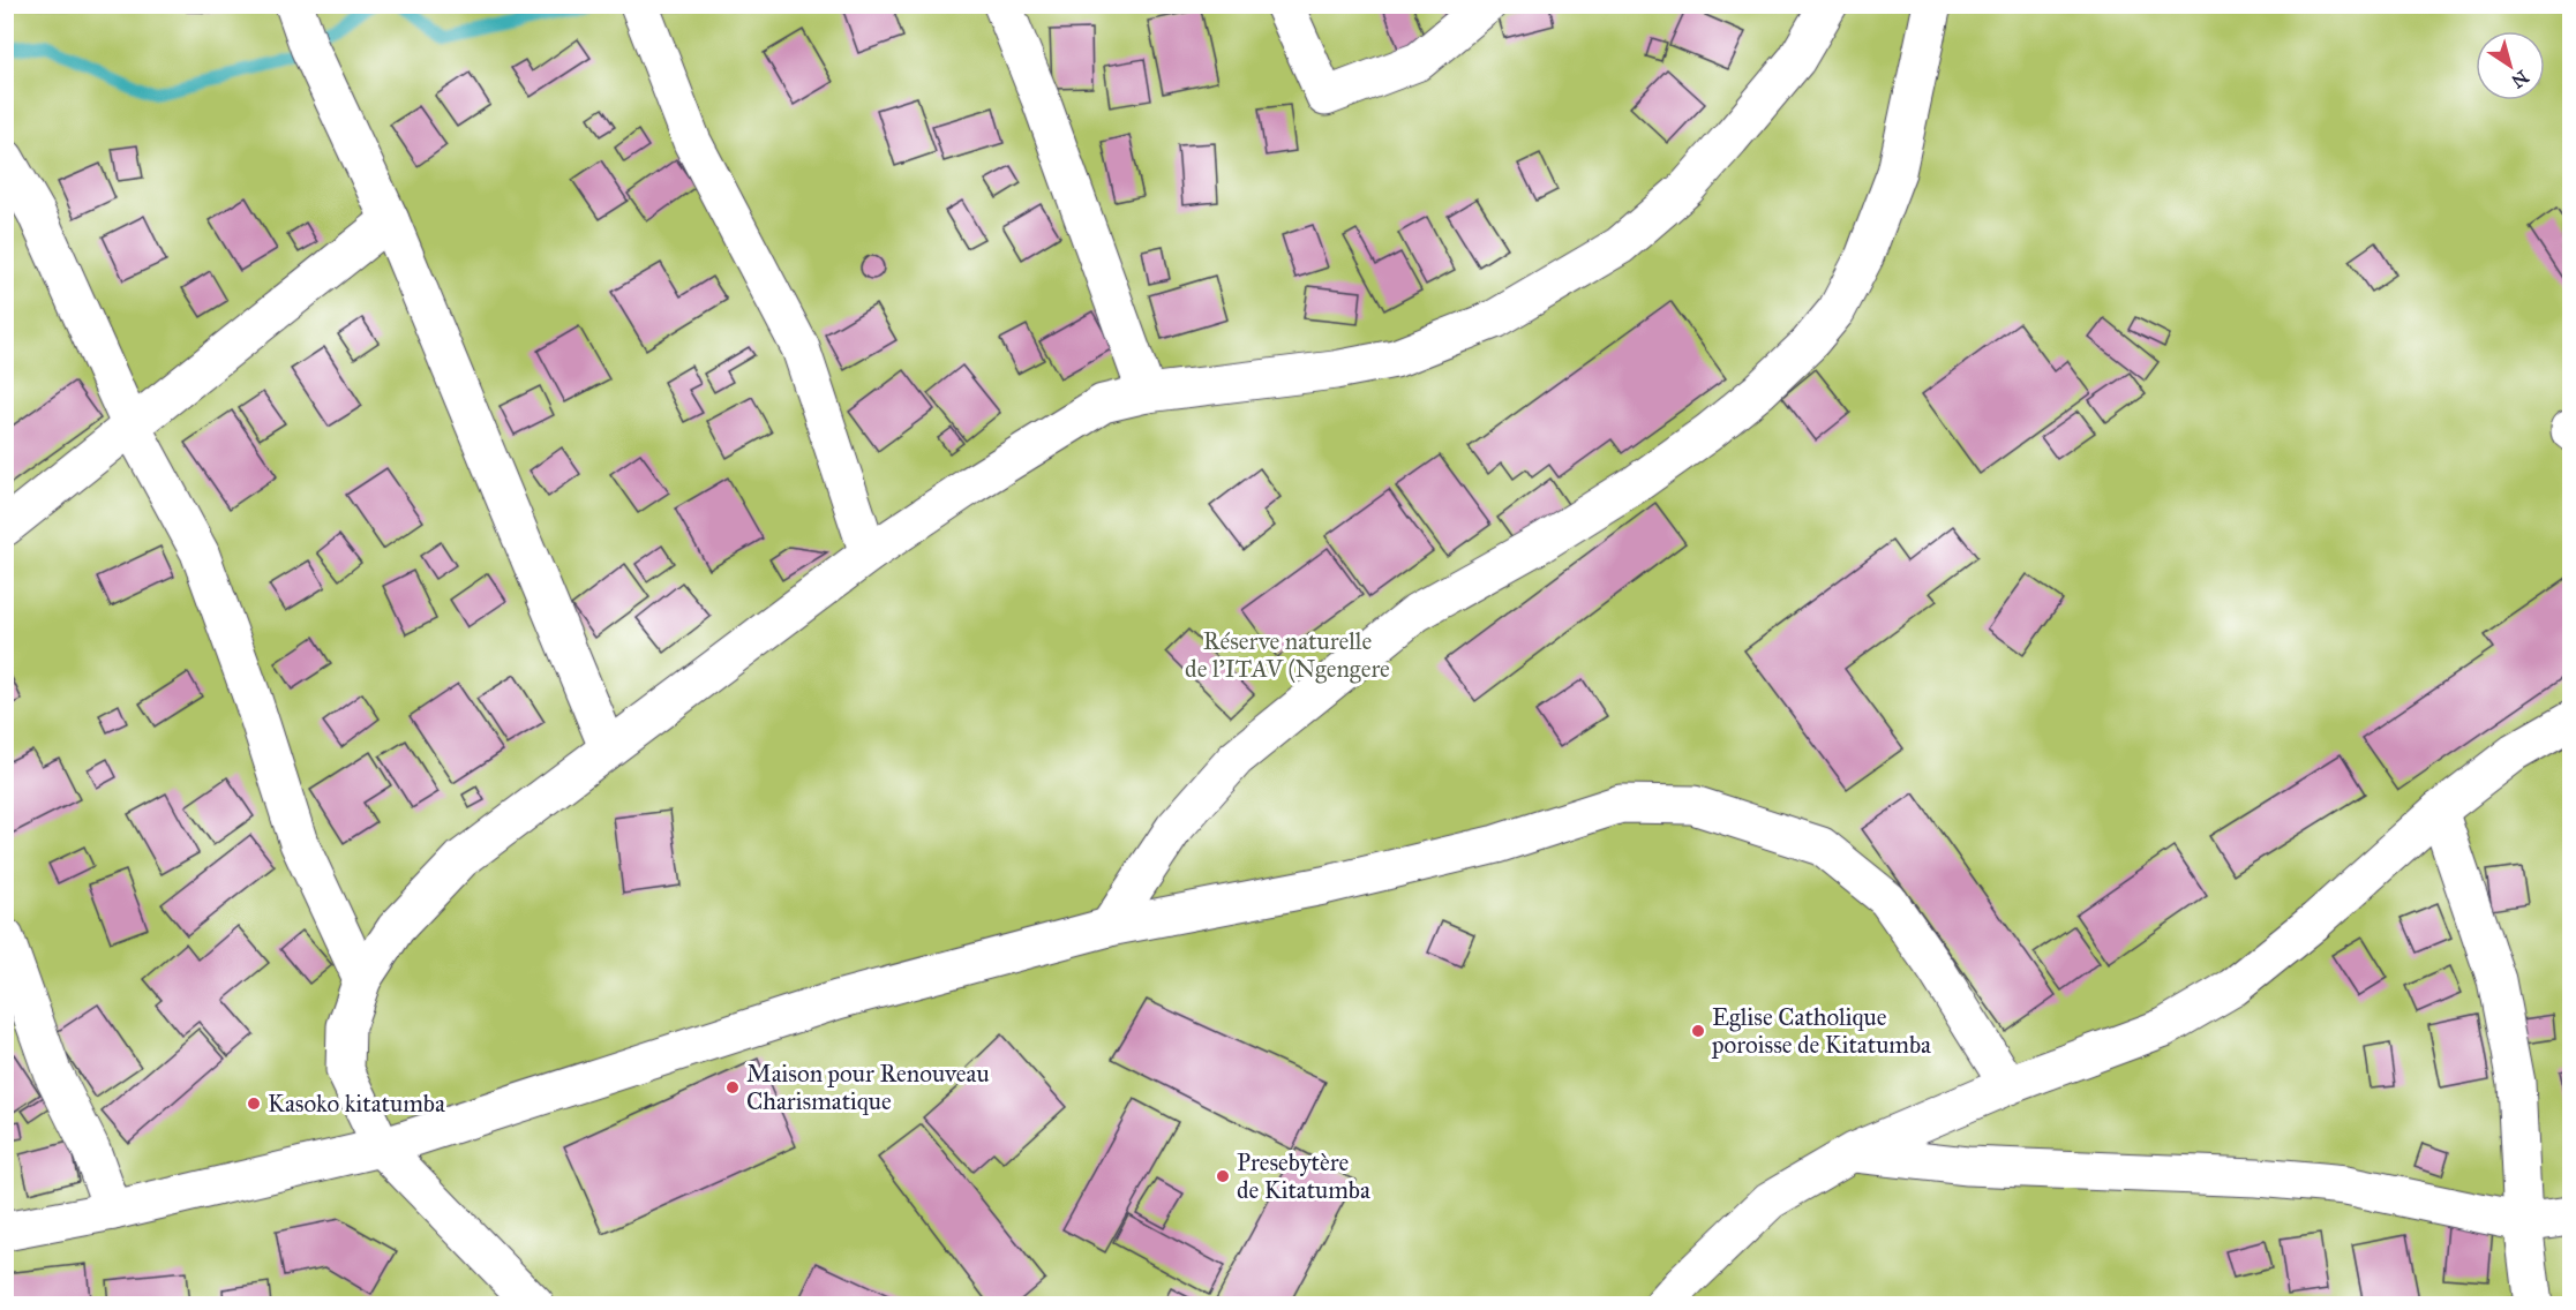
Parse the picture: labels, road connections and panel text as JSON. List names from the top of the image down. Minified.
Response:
{"parks":["Réserve naturelle de l'ITAV (Ngengere"],"places":["Eglise Catholique poroisse de Kitatumba","Maison pour Renouveau Charismatique","Kasoko kitatumba","Presebytère de Kitatumba"],"north":"bottom right"}
